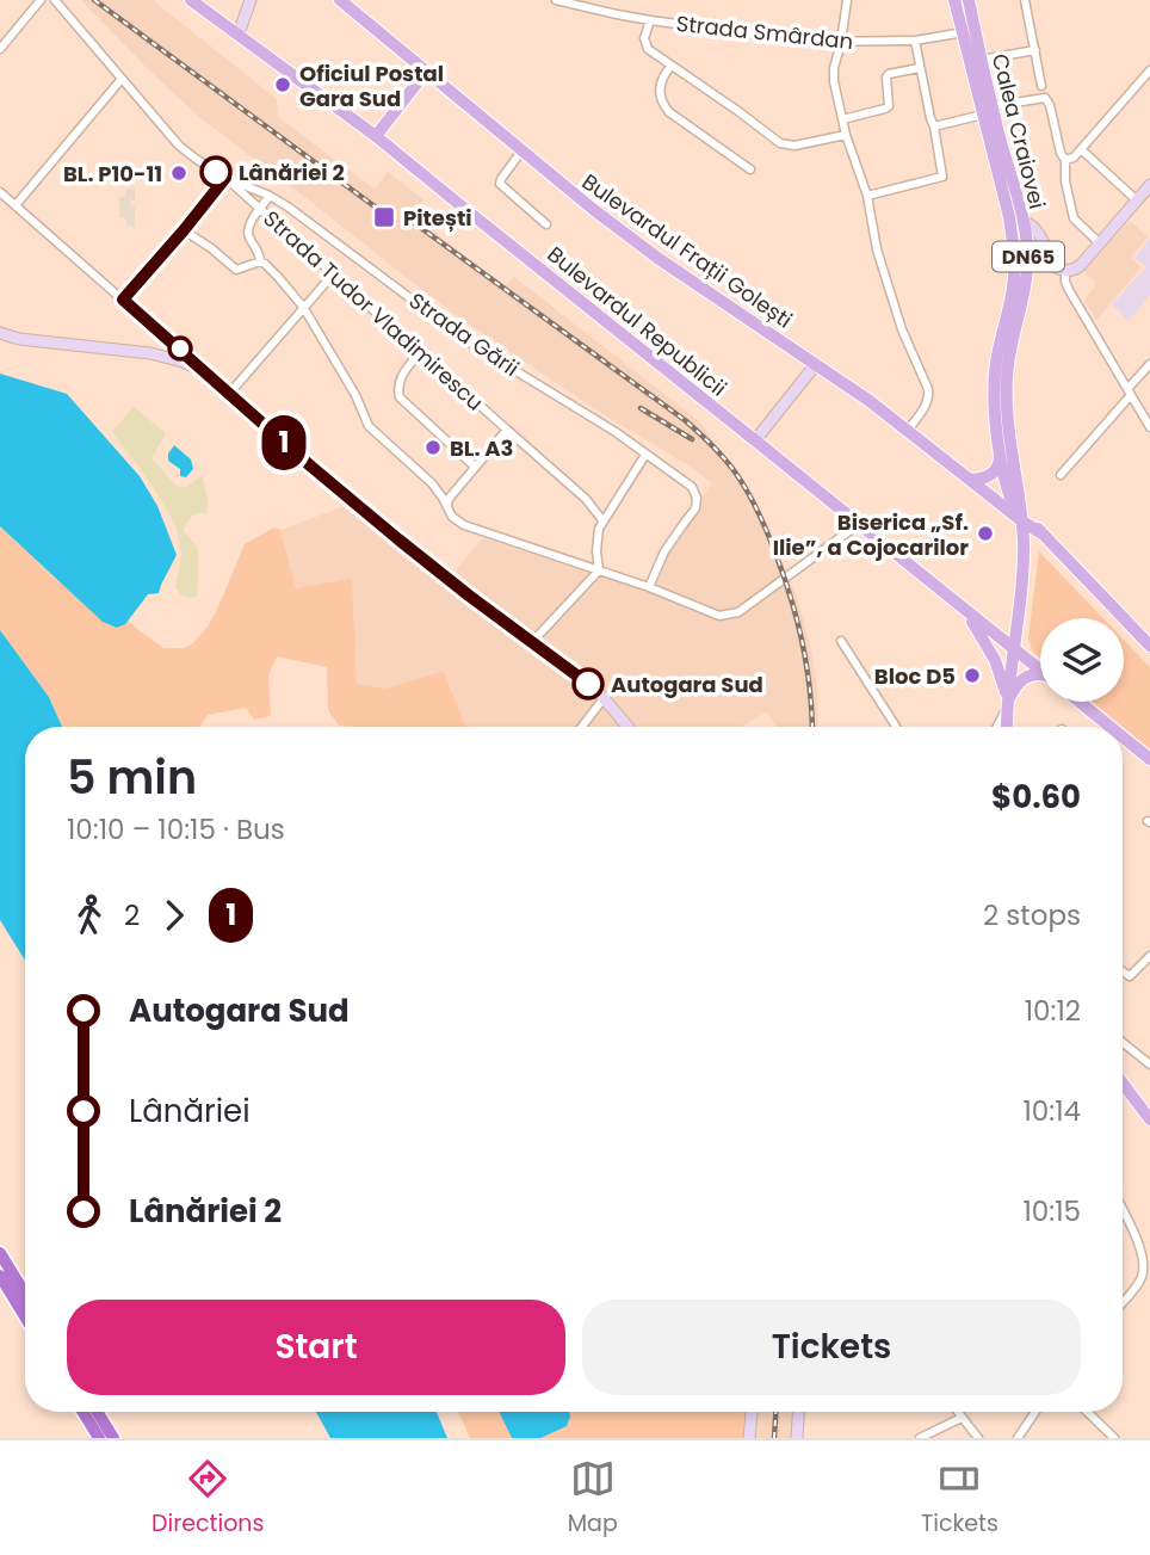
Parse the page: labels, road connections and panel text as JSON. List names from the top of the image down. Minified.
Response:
{"streets":{"main road":["Calea Craiovei","Bulevardul Frații Golești","DN65","Bulevardul Republicii"],"street":["Strada Smârdan","Strada Tudor Vladimirescu","Strada Gării"]},"crossings":[["Strada Smârdan","Calea Craiovei"],["Strada Smârdan","DN65"],["Calea Craiovei","Bulevardul Frații Golești"],["Calea Craiovei","DN65"],["Calea Craiovei","Bulevardul Republicii"],["Bulevardul Frații Golești","DN65"],["Strada Tudor Vladimirescu","Strada Gării"]],"places":{"other":["Oficiul Postal Gara Sud","Lânăriei 2","BL. P10-11","BL. A3","Biserica „Sf. Ilie”, a Cojocarilor","Bloc D5","Autogara Sud"],"transit":["Pitești"]},"lines":["bus line 1"],"page":{"on_map":"1","heading":["5 min","10:10 – 10:15 · Bus","$0.60"],"legs":["2","1","2 stops"],"list":[{"name":"Autogara Sud","value":"10:12"},{"name":"Lânăriei","value":"10:14"},{"name":"Lânăriei 2","value":"10:15"}],"buttons":["Start","Tickets"],"tabs":["Directions","Map","Tickets"]}}
